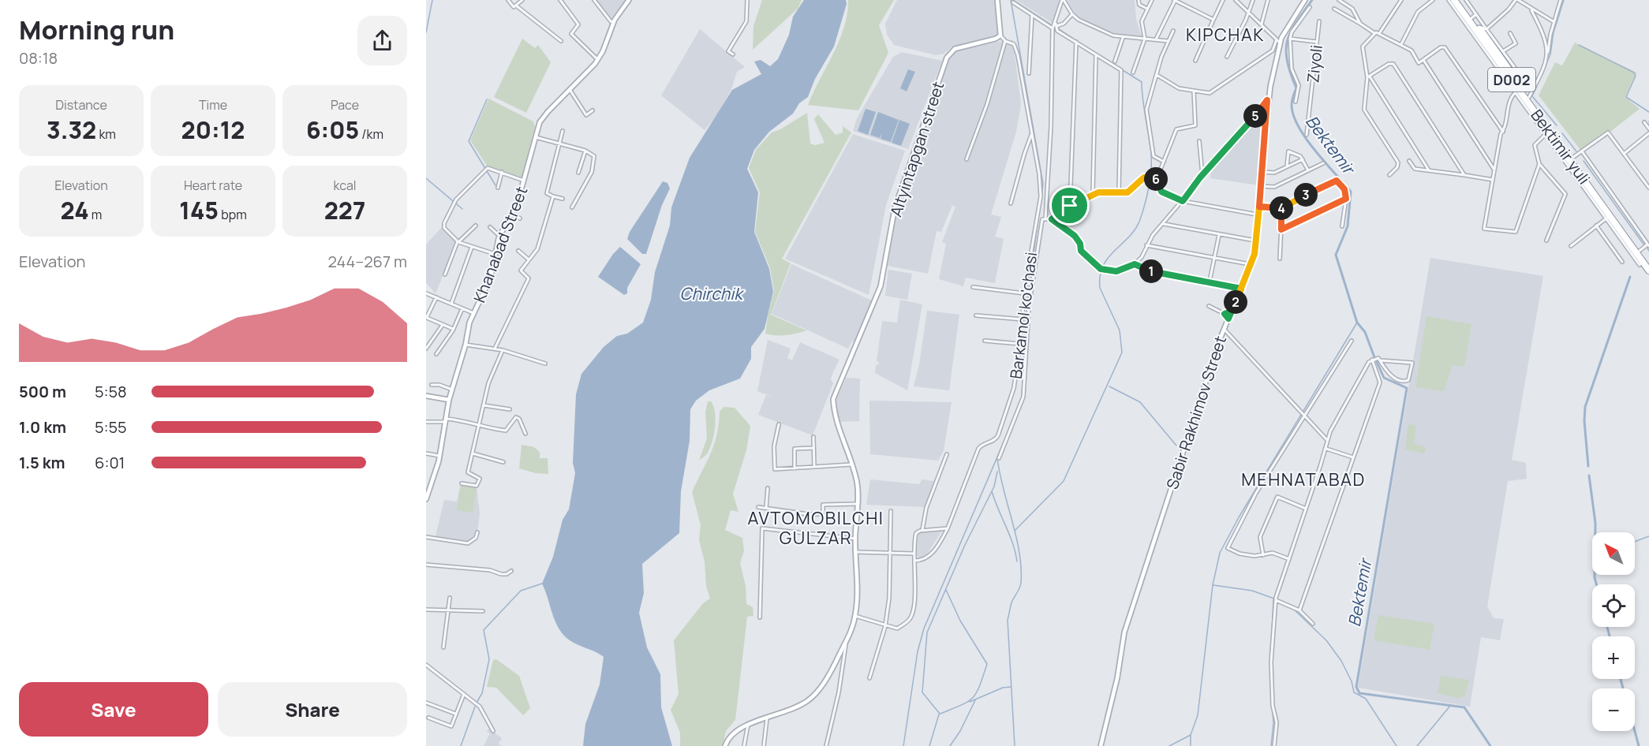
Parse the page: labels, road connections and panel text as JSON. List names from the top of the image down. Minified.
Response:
{"streets":{"highway":["D002","Bektimir yuli"],"street":["Ziyoli","Altyintapgan street","Khanabad Street","Barkamol ko'chasi","Sabir Rakhimov Street"]},"crossings":[["Altyintapgan street","Barkamol ko'chasi"]],"districts":["KIPCHAK","MEHNATABAD","AVTOMOBILCHI GULZAR"],"water":["Bektemir","Chirchik"],"north":"top left","page":{"heading":["Morning run","08:18"],"stats":[["Distance","3.32 km"],["Time","20:12"],["Pace","6:05 /km"],["Elevation","24 m"],["Heart rate","145 bpm"],["kcal","227"]],"pins":["5","6","3","4","1","2"],"chart":["Elevation","244–267 m"],"list":[{"name":"500 m","note":"5:58"},{"name":"1.0 km","note":"5:55"},{"name":"1.5 km","note":"6:01"}],"map_buttons":["+","−"],"buttons":["Save","Share"]}}
